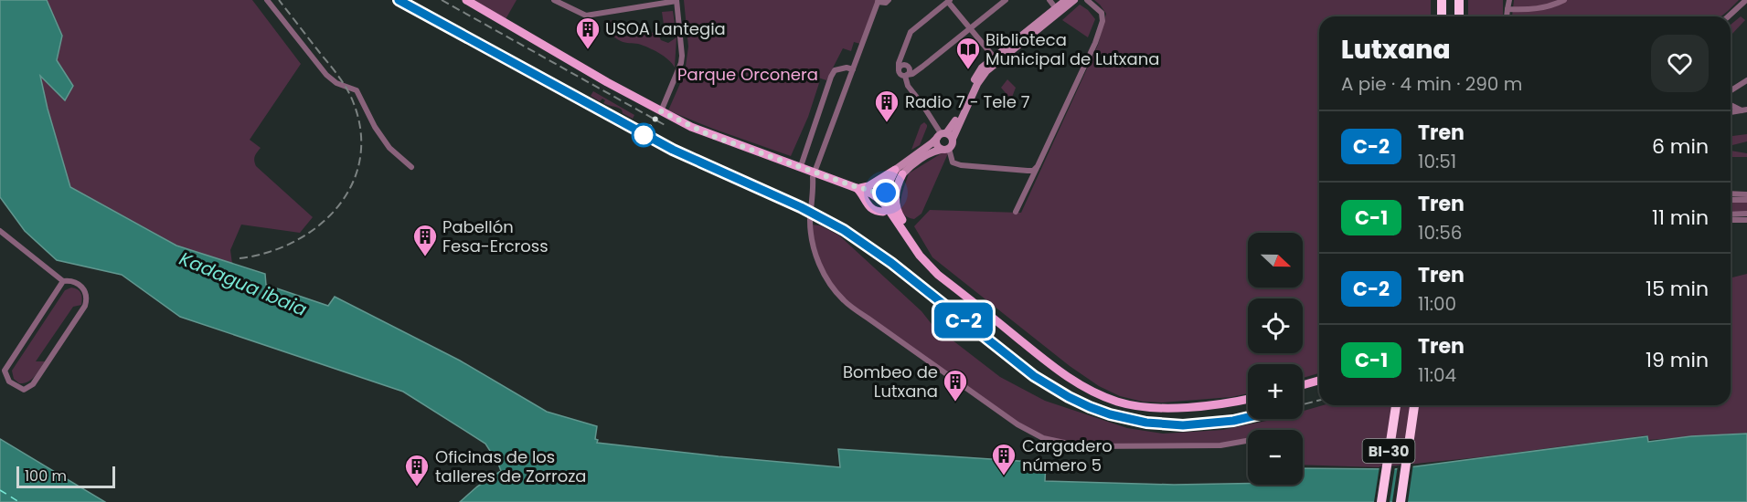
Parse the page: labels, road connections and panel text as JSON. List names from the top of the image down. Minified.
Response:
{"streets":{"highway":["BI-30"]},"water":["Kadagua ibaia"],"parks":["Parque Orconera"],"places":{"building":["USOA Lantegia","Radio 7 - Tele 7","Pabellón Fesa-Ercross","Bombeo de Lutxana","Cargadero número 5","Oficinas de los talleres de Zorroza"],"library":["Biblioteca Municipal de Lutxana"]},"scale_bar":"100 m","north":"right","page":{"on_map":"C-2","heading":["Lutxana","A pie · 4 min · 290 m"],"list":[{"mark":"C-2","name":"Tren","note":"10:51","value":"6 min"},{"mark":"C-1","name":"Tren","note":"10:56","value":"11 min"},{"mark":"C-2","name":"Tren","note":"11:00","value":"15 min"},{"mark":"C-1","name":"Tren","note":"11:04","value":"19 min"}],"map_buttons":["+","−"],"scale":"100 m"}}
